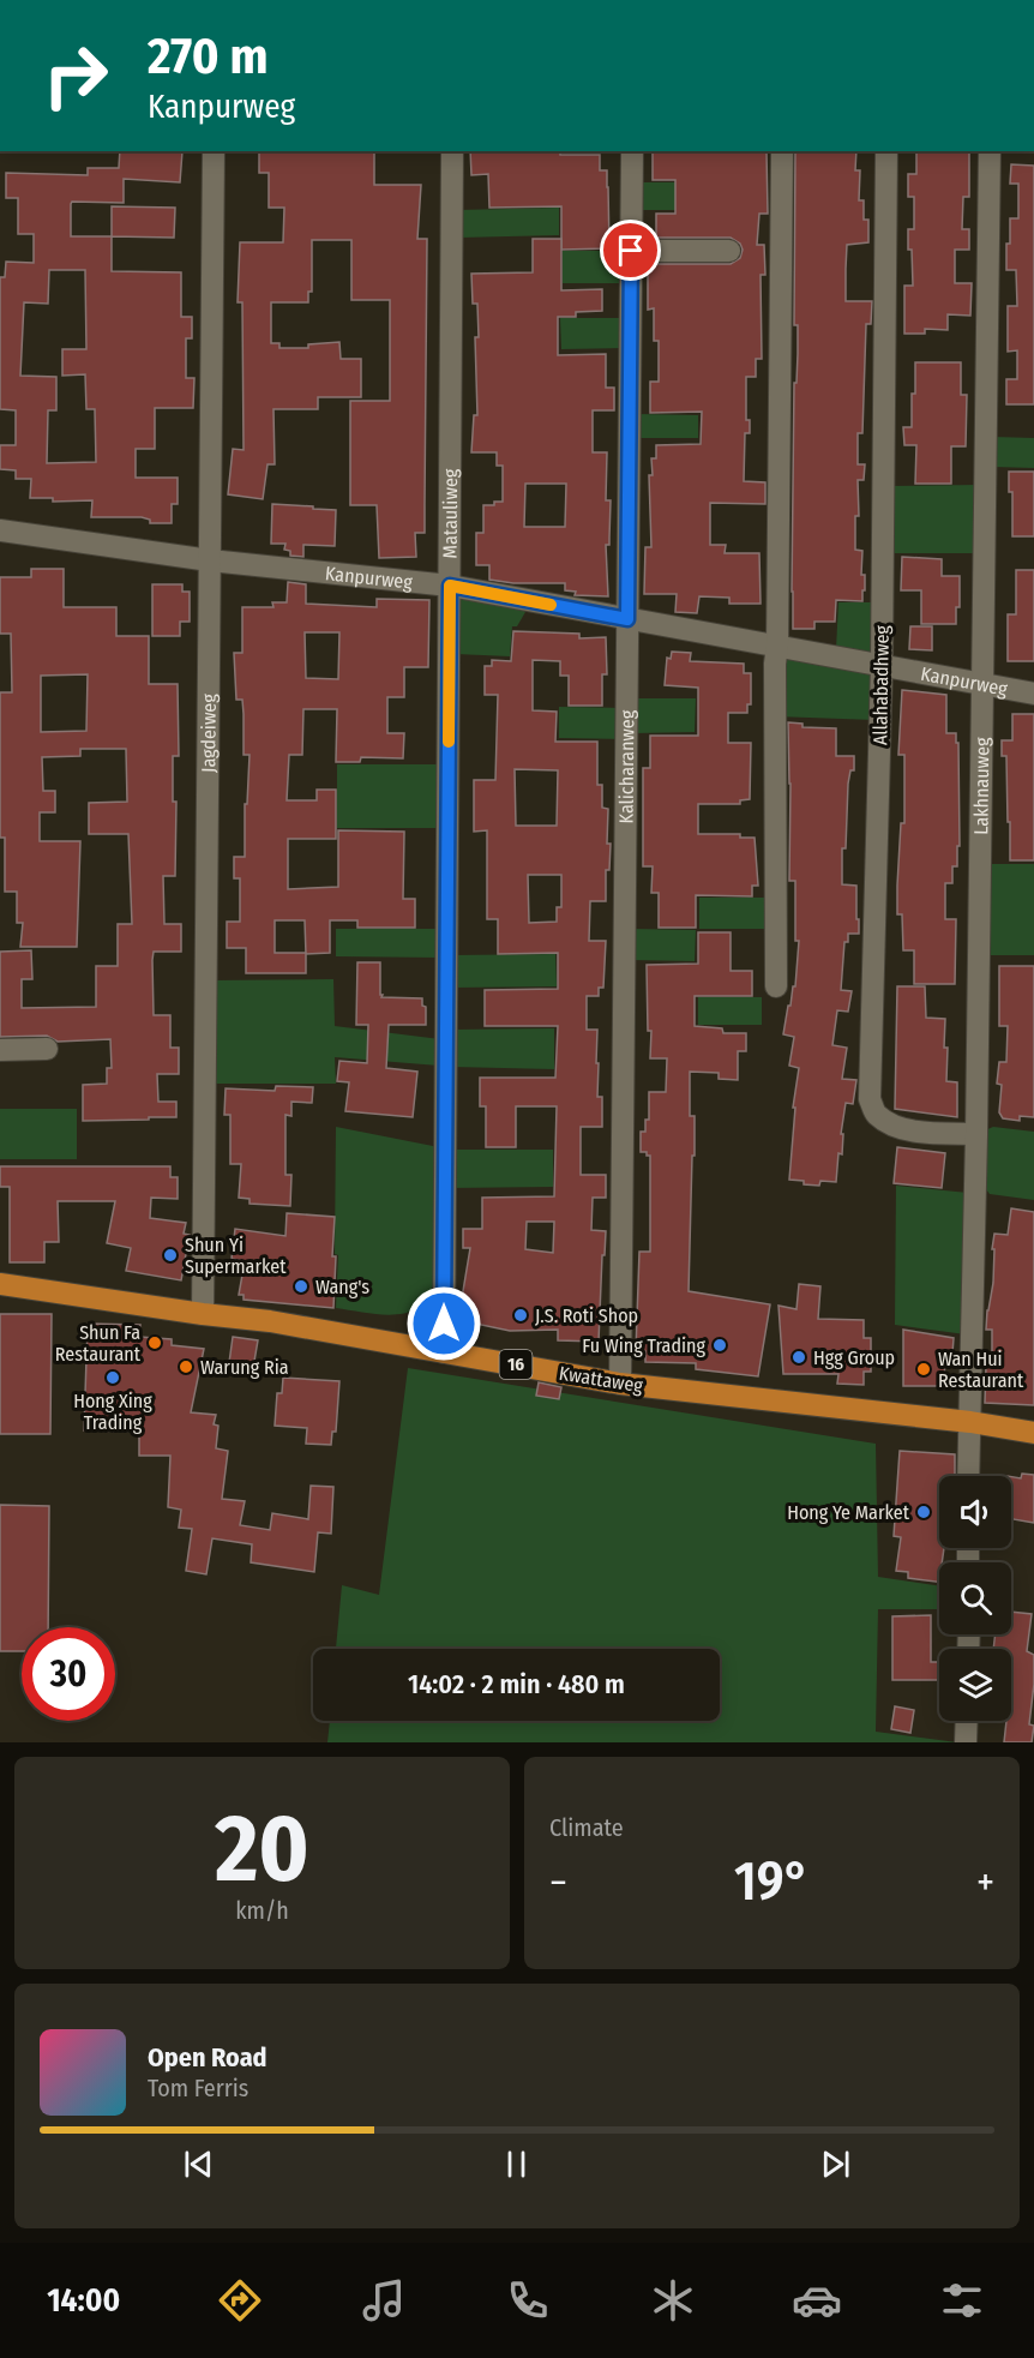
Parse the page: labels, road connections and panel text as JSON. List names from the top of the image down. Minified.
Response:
{"streets":{"main road":["16","Kwattaweg"],"street":["Matauliweg","Kanpurweg","Allahabadhweg","Jagdeiweg","Kalicharanweg","Lakhnauweg"]},"crossings":[["Matauliweg","Kanpurweg"],["Matauliweg","Kwattaweg"],["Kanpurweg","Allahabadhweg"],["Kanpurweg","Jagdeiweg"],["Kanpurweg","Kalicharanweg"],["Kanpurweg","Lakhnauweg"],["Allahabadhweg","Lakhnauweg"],["Jagdeiweg","Kwattaweg"],["Kalicharanweg","Kwattaweg"],["Lakhnauweg","Kwattaweg"]],"places":["Shun Yi Supermarket","Wang's","J.S. Roti Shop","Shun Fa Restaurant","Fu Wing Trading","Hgg Group","Warung Ria","Wan Hui Restaurant","Hong Xing Trading","Hong Ye Market"],"page":{"turn":["270 m","Kanpurweg"],"limit":"30","trip":"14:02 · 2 min · 480 m","tile":[["20","km/h"],"Climate"],"heat":["−","19°","+"],"song":["Open Road","Tom Ferris"],"tabs":"14:00"}}
